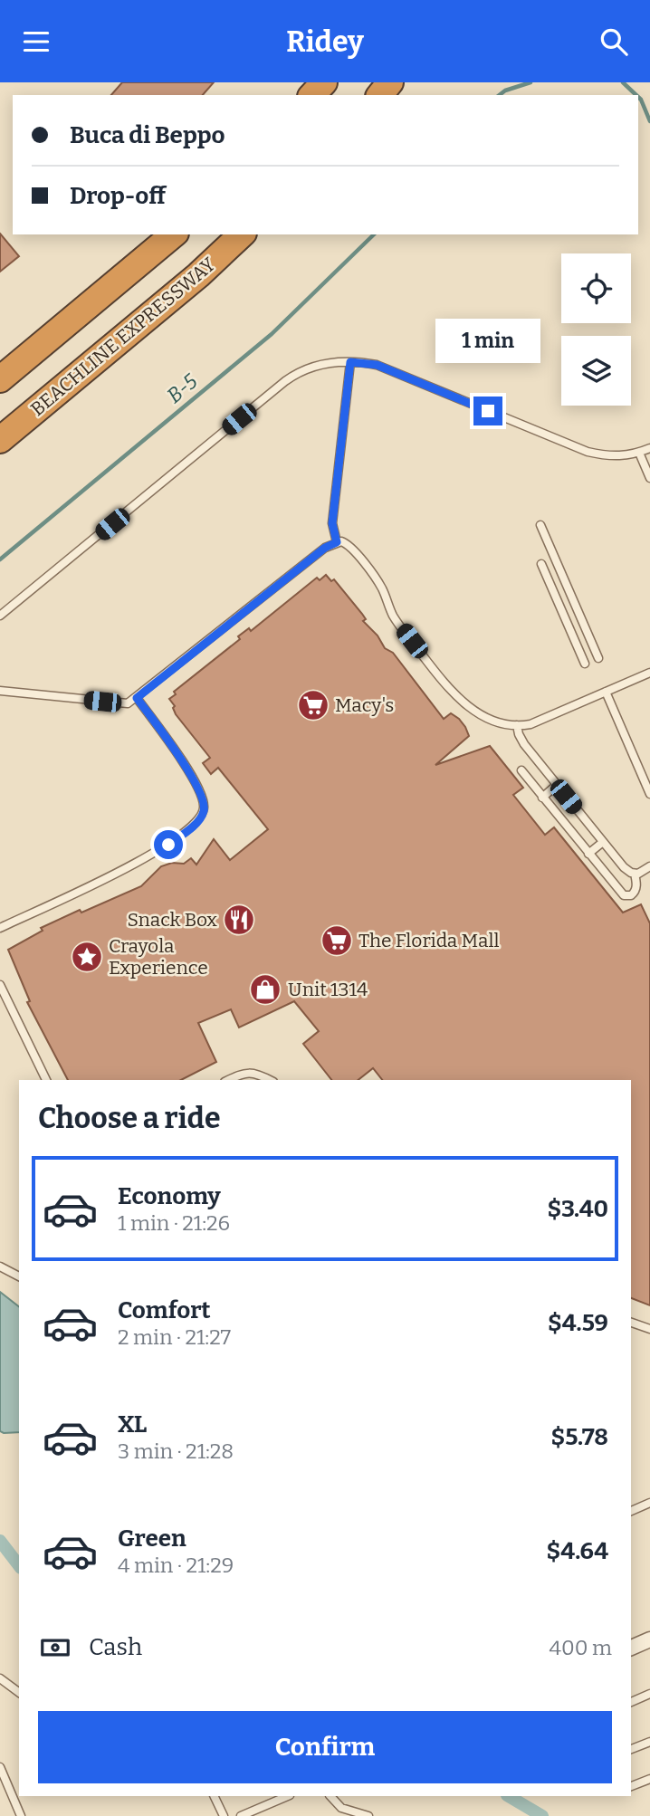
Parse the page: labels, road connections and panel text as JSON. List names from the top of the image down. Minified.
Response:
{"streets":{"highway":["BEACHLINE EXPRESSWAY"]},"water":["B-5"],"places":{"supermarket":["Macy's","The Florida Mall"],"restaurant":["Snack Box"],"place":["Crayola Experience"],"shop":["Unit 1314"]},"page":{"header":"Ridey","banner":["Buca di Beppo","Drop-off"],"bubble":"1 min","heading":"Choose a ride","list":[{"name":"Economy","note":"1 min · 21:26","value":"$3.40"},{"name":"Comfort","note":"2 min · 21:27","value":"$4.59"},{"name":"XL","note":"3 min · 21:28","value":"$5.78"},{"name":"Green","note":"4 min · 21:29","value":"$4.64"}],"pay":["Cash","400 m"],"buttons":"Confirm"}}
